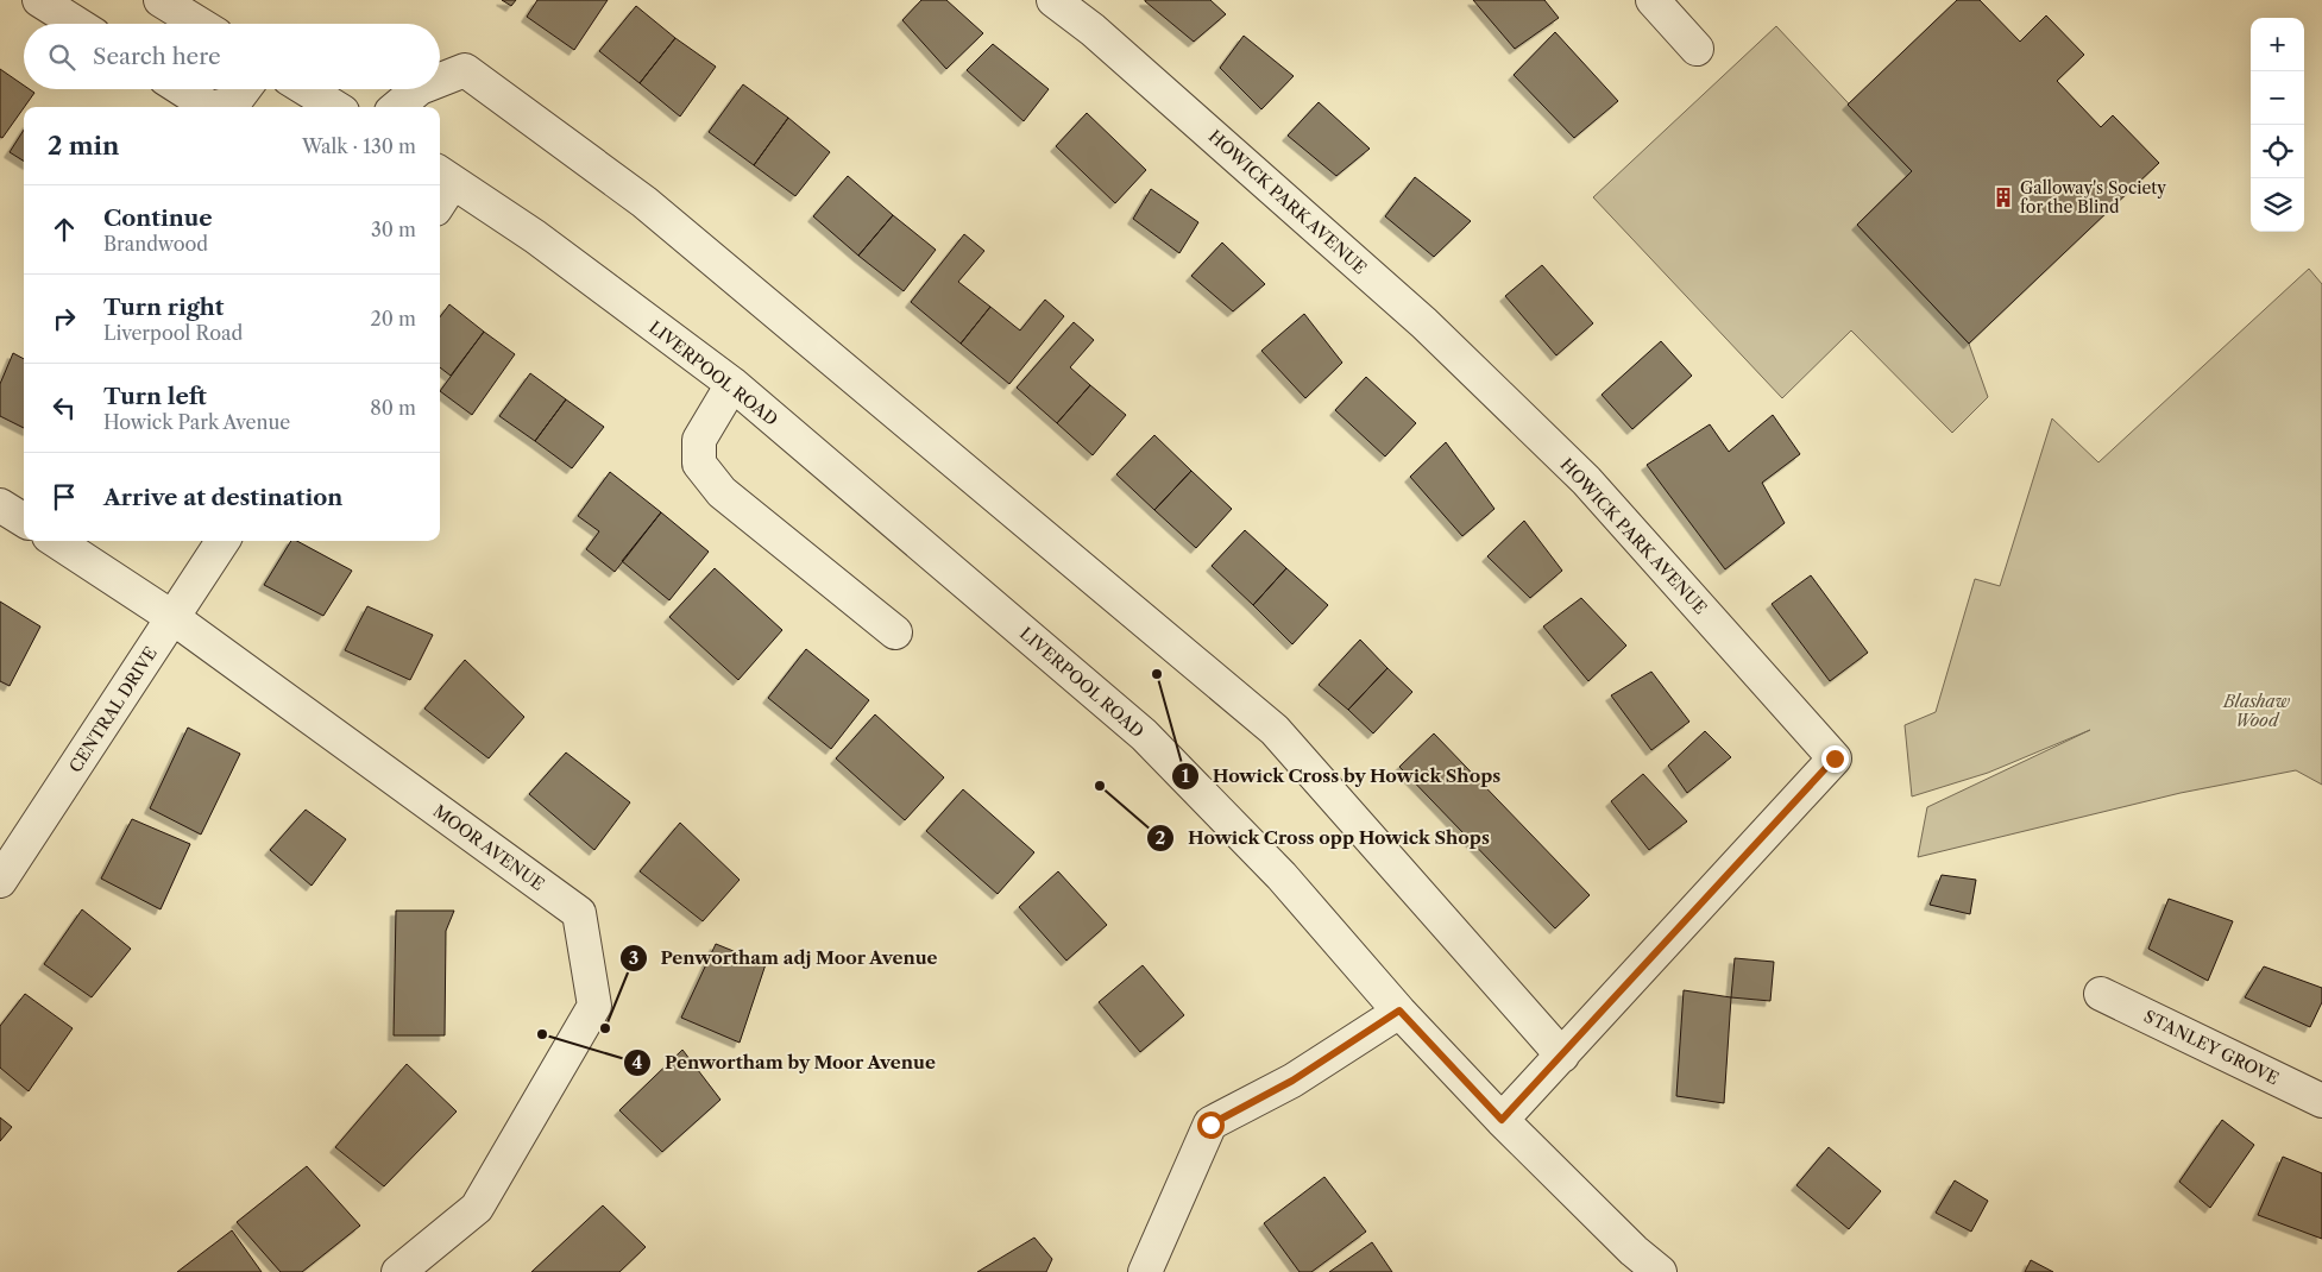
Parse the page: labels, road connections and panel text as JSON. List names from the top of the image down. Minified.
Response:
{"streets":{"street":["HOWICK PARK AVENUE","LIVERPOOL ROAD","CENTRAL DRIVE","MOOR AVENUE","STANLEY GROVE"]},"crossings":[["HOWICK PARK AVENUE","LIVERPOOL ROAD"],["CENTRAL DRIVE","MOOR AVENUE"]],"parks":["Blashaw Wood"],"places":{"building":["Galloway's Society for the Blind"],"other":["Howick Cross by Howick Shops","Howick Cross opp Howick Shops","Penwortham adj Moor Avenue","Penwortham by Moor Avenue"]},"page":{"map_buttons":["+","−"],"search":"Search here","heading":["2 min","Walk · 130 m"],"list":[["Continue","Brandwood","30 m"],["Turn right","Liverpool Road","20 m"],["Turn left","Howick Park Avenue","80 m"],"Arrive at destination"]}}
